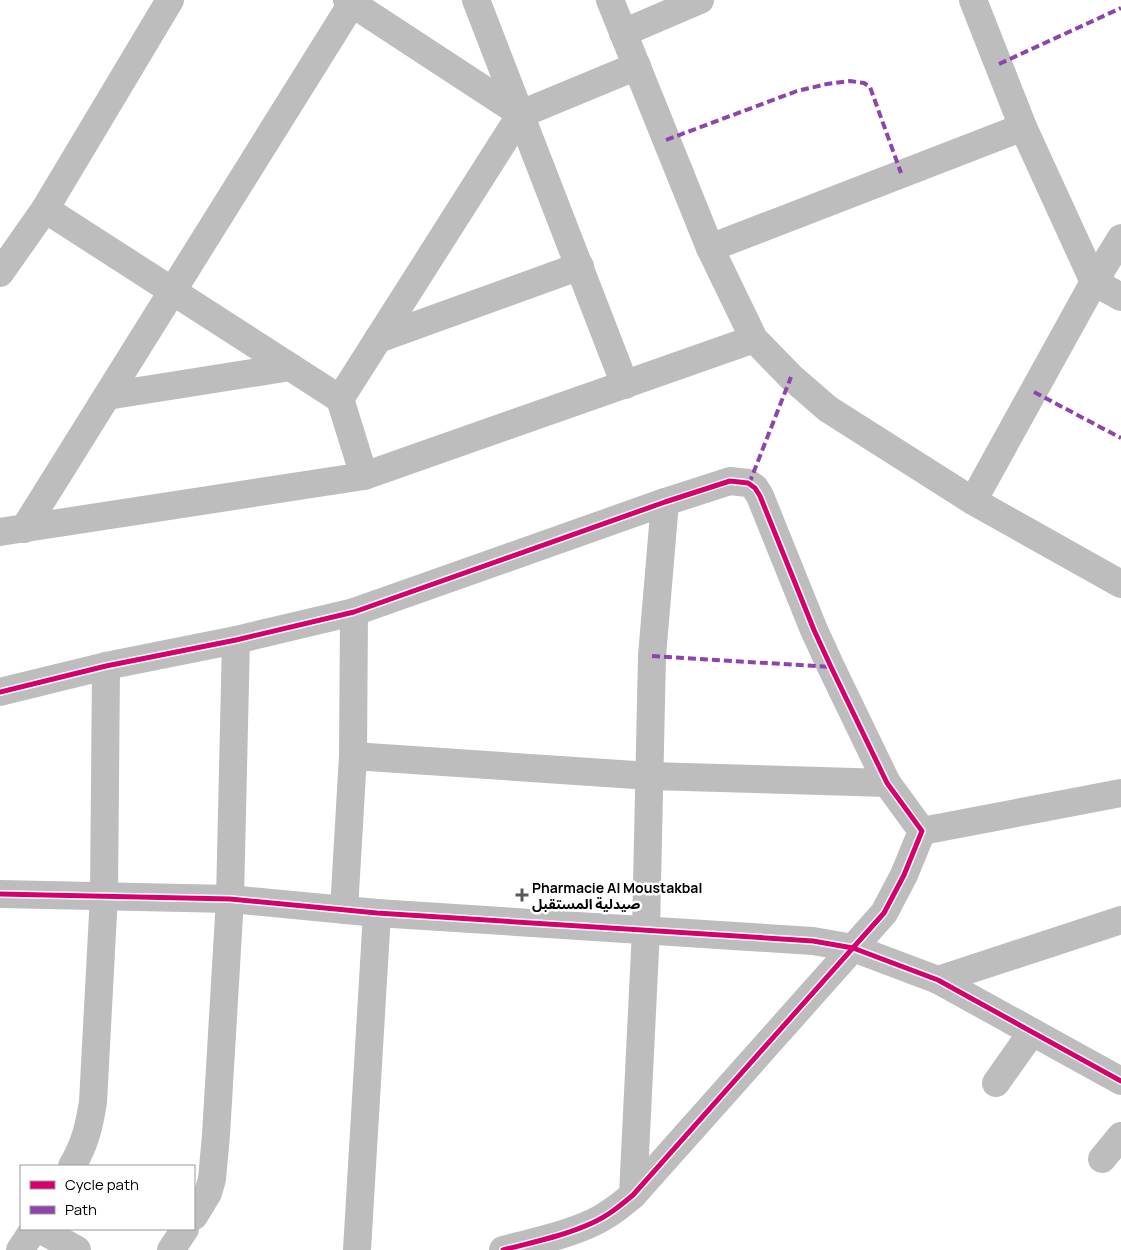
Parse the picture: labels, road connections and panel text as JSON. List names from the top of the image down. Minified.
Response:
{"places":{"health":["Pharmacie Al Moustakbal صيدلية المستقبل"]},"legend":["Cycle path","Path"]}
